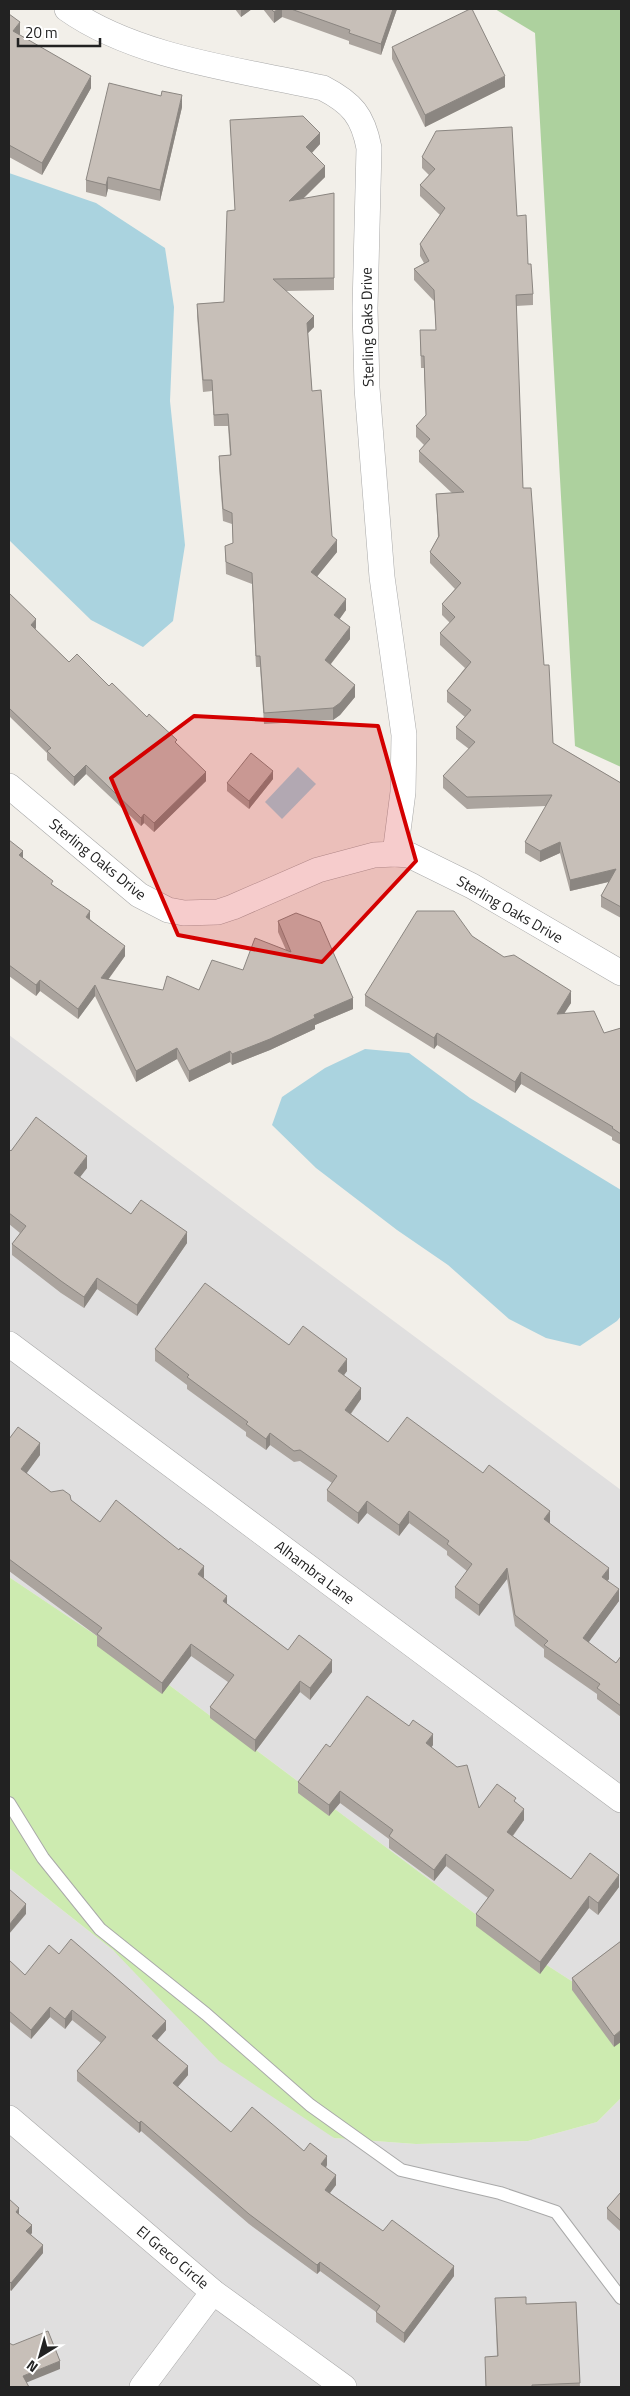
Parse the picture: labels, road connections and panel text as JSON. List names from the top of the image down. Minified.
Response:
{"streets":{"street":["Sterling Oaks Drive","Alhambra Lane","El Greco Circle"]},"scale_bar":"20 m","north":"bottom left"}
